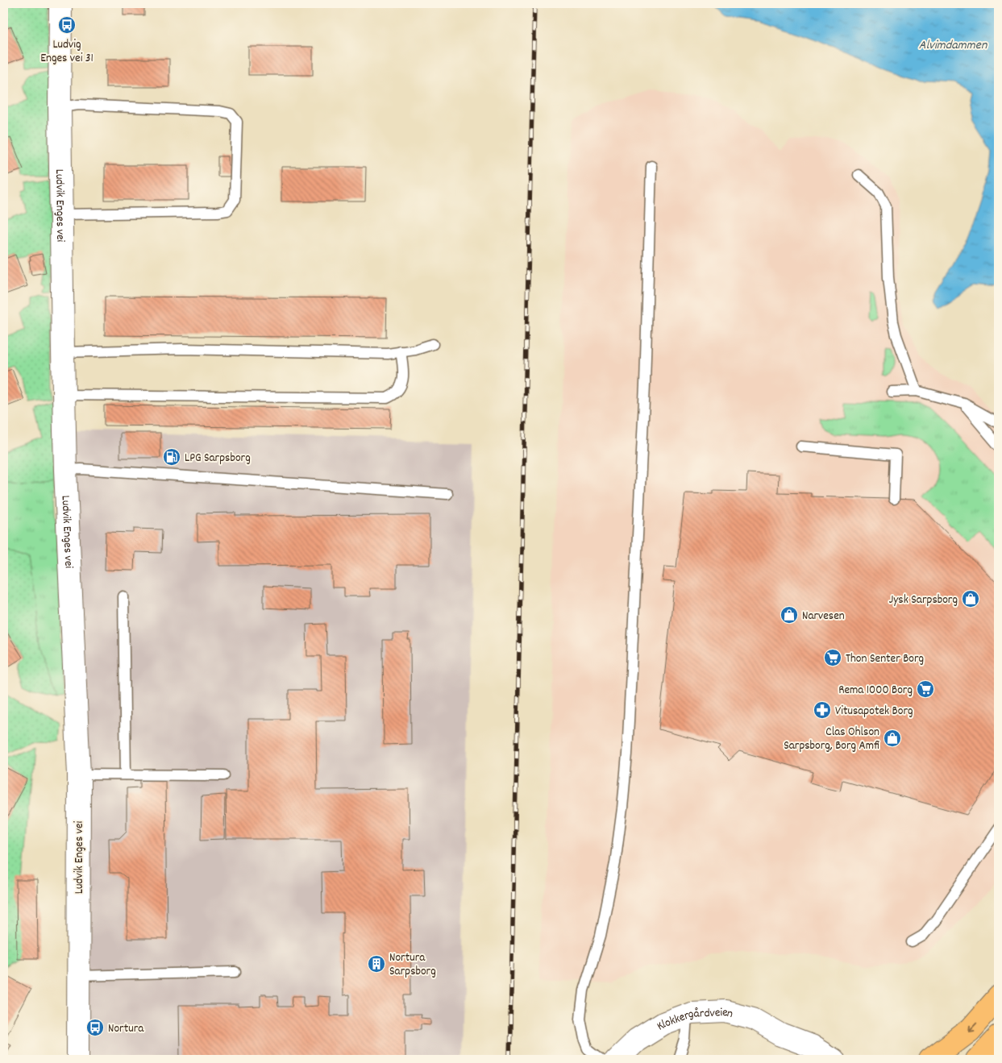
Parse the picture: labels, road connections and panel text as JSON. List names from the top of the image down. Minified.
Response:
{"streets":{"street":["Ludvik Enges vei","Klokkergårdveien"]},"water":["Alvimdammen"],"places":{"bus stop":["Ludvig Enges vei 31","Nortura"],"fuel station":["LPG Sarpsborg"],"shop":["Jysk Sarpsborg","Narvesen","Clas Ohlson Sarpsborg, Borg Amfi"],"supermarket":["Thon Senter Borg","Rema 1000 Borg"],"pharmacy":["Vitusapotek Borg"],"building":["Nortura Sarpsborg"]}}
